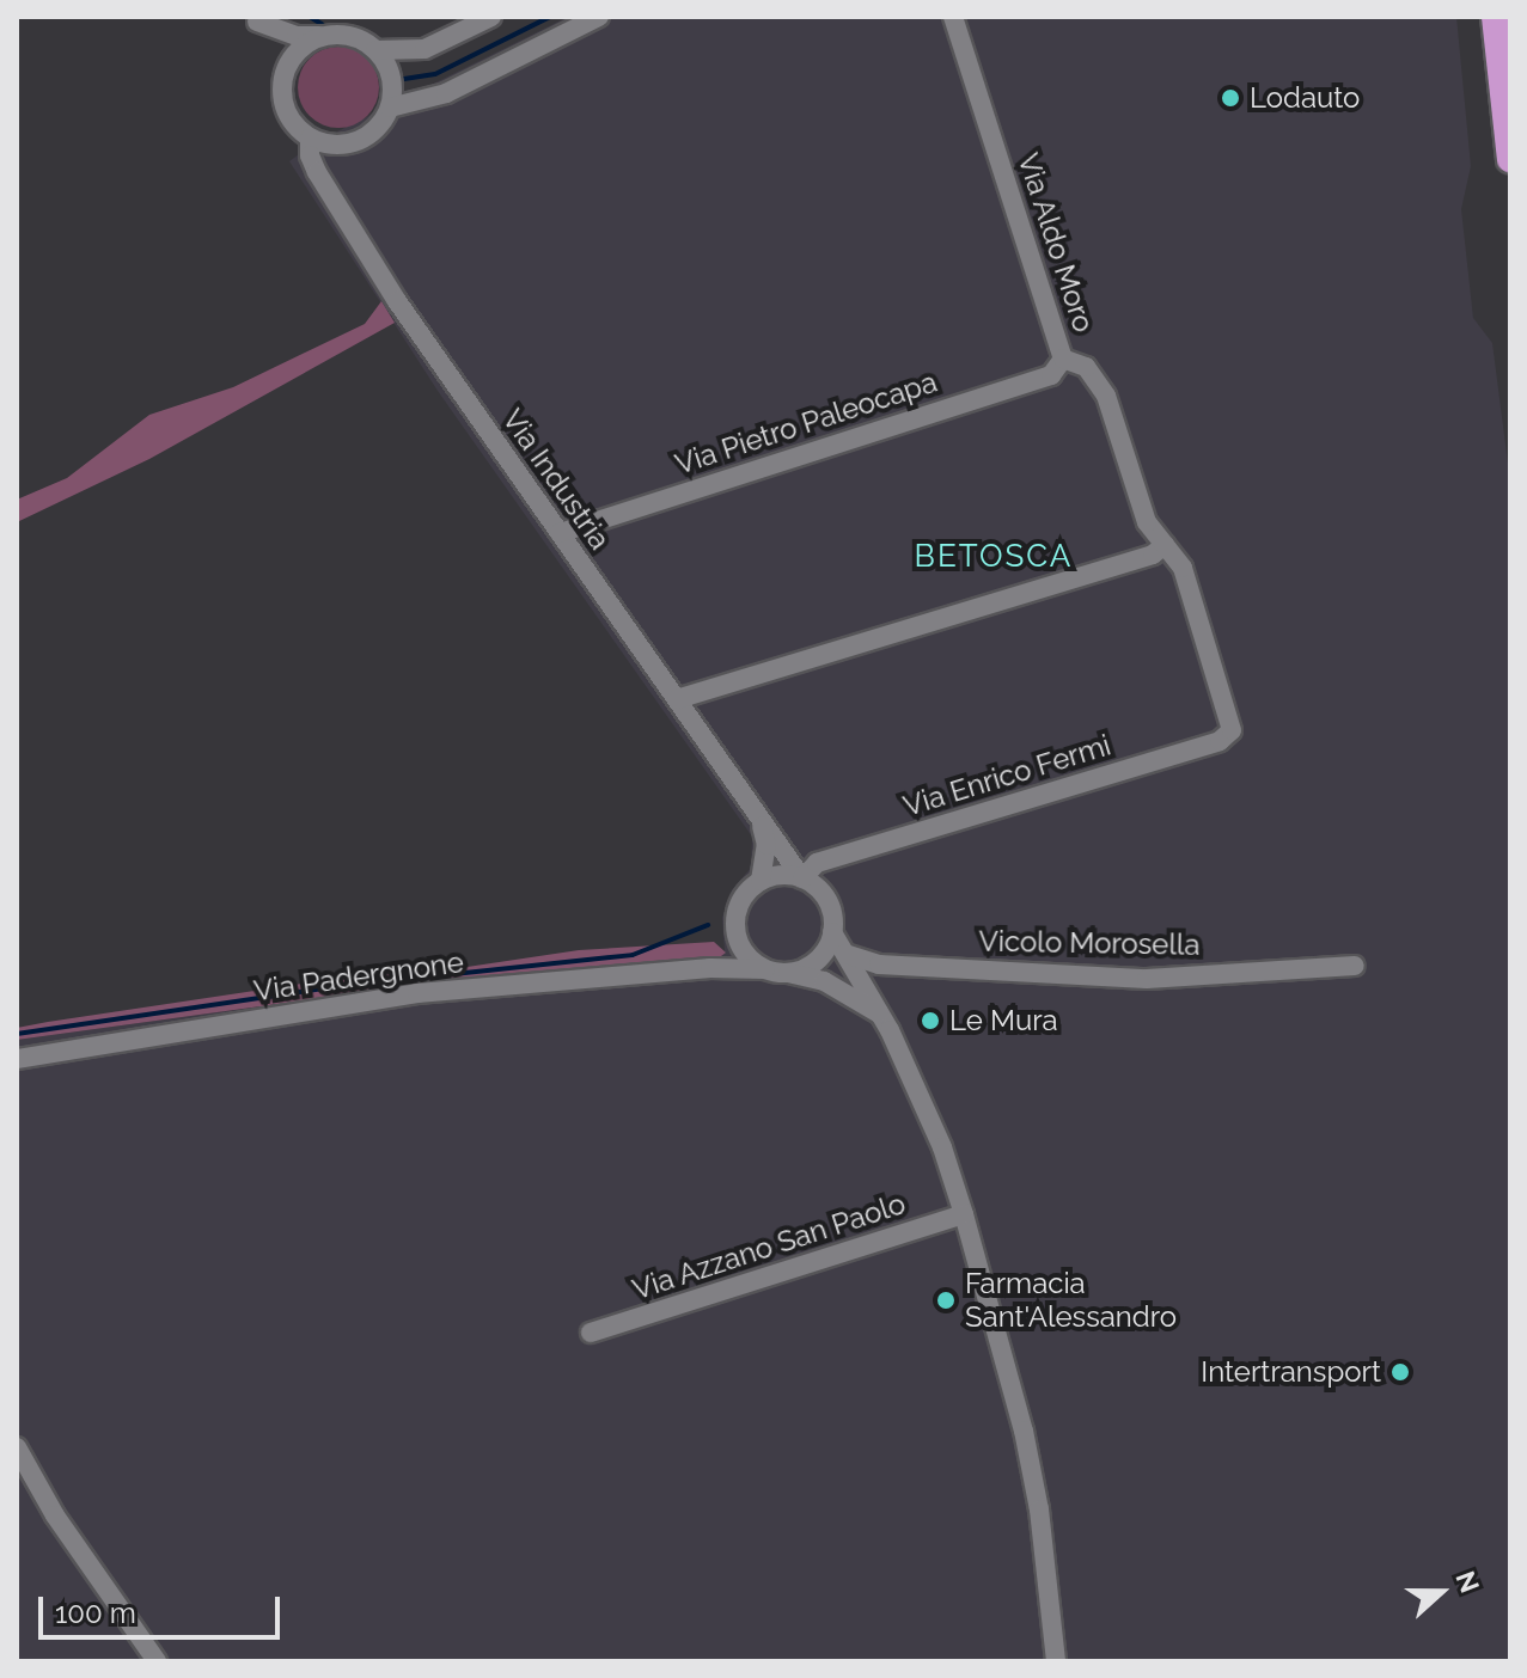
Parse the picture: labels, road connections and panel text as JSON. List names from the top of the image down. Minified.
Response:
{"streets":{"street":["Via Aldo Moro","Via Pietro Paleocapa","Via Industria","Via Enrico Fermi","Vicolo Morosella","Via Padergnone","Via Azzano San Paolo"]},"crossings":[["Via Aldo Moro","Via Pietro Paleocapa"],["Via Aldo Moro","Via Enrico Fermi"],["Via Pietro Paleocapa","Via Industria"],["Via Industria","Via Enrico Fermi"],["Via Industria","Via Padergnone"],["Via Enrico Fermi","Via Padergnone"]],"districts":["BETOSCA"],"places":["Lodauto","Le Mura","Farmacia Sant'Alessandro","Intertransport"],"scale_bar":"100 m","north":"right"}
